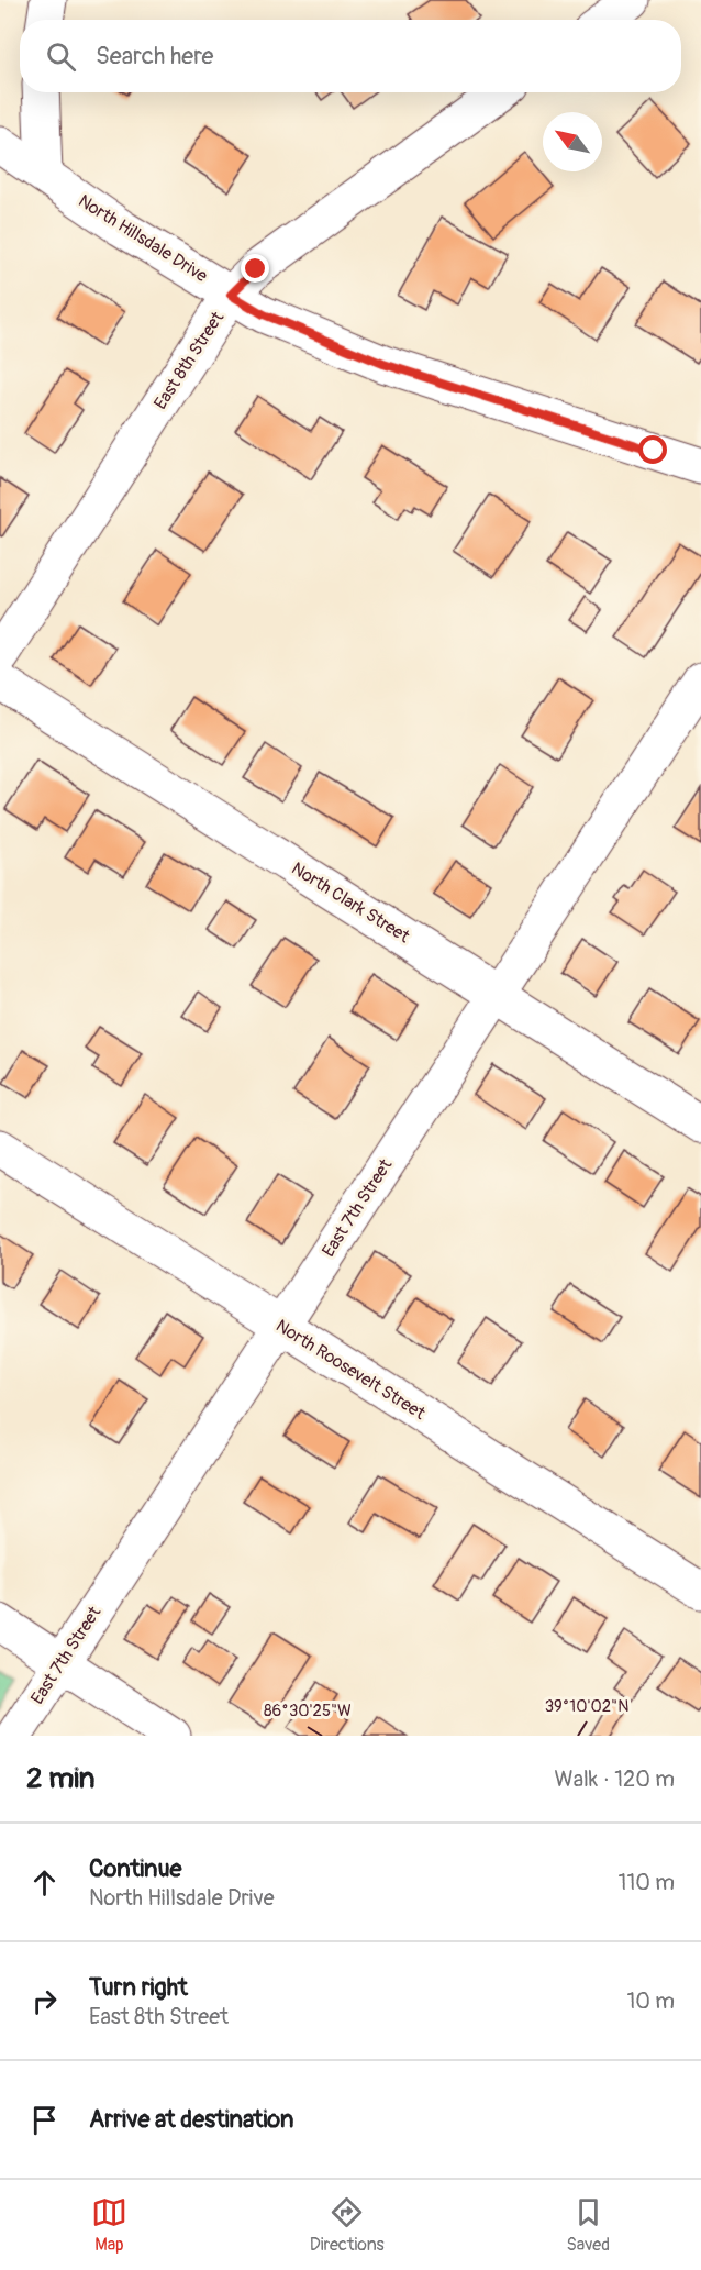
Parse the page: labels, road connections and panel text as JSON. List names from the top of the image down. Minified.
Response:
{"streets":{"street":["North Hillsdale Drive","East 8th Street","North Clark Street","East 7th Street","North Roosevelt Street"]},"crossings":[["North Hillsdale Drive","East 8th Street"],["North Clark Street","East 7th Street"],["East 7th Street","North Roosevelt Street"]],"north":"top left","page":{"search":"Search here","heading":["2 min","Walk · 120 m"],"list":[["Continue","North Hillsdale Drive","110 m"],["Turn right","East 8th Street","10 m"],"Arrive at destination"],"nav":["Map","Directions","Saved"]},"coordinates":["39°10'02\"N","86°30'25\"W"]}
